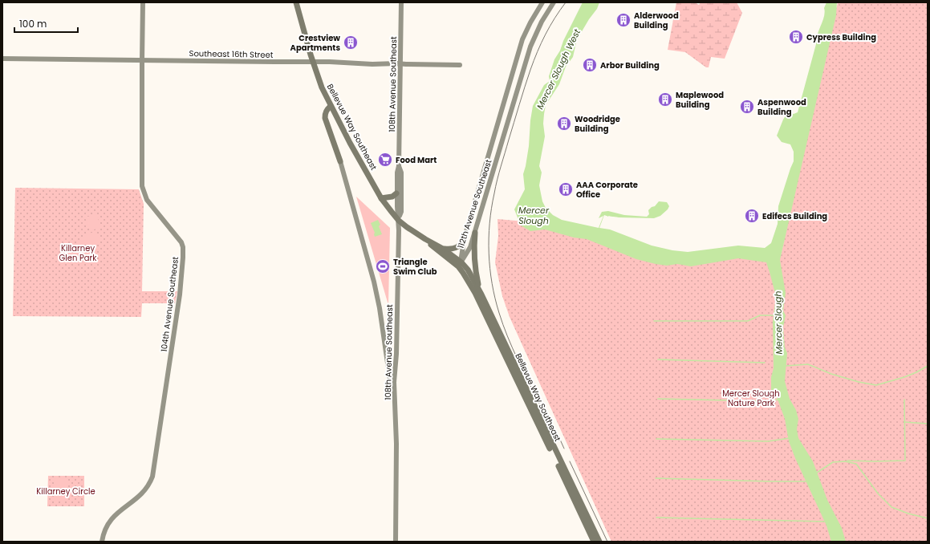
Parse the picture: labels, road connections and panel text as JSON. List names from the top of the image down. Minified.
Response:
{"streets":{"main road":["Bellevue Way Southeast"],"street":["Southeast 16th Street","108th Avenue Southeast","112th Avenue Southeast","104th Avenue Southeast"]},"crossings":[["Southeast 16th Street","108th Avenue Southeast"],["Southeast 16th Street","Bellevue Way Southeast"],["Southeast 16th Street","104th Avenue Southeast"],["108th Avenue Southeast","Bellevue Way Southeast"],["Bellevue Way Southeast","112th Avenue Southeast"]],"water":["Mercer Slough West","Mercer Slough"],"parks":["Killarney Glen Park","Mercer Slough Nature Park","Killarney Circle"],"places":{"building":["Alderwood Building","Cypress Building","Crestview Apartments","Arbor Building","Maplewood Building","Aspenwood Building","Woodridge Building","AAA Corporate Office","Edifecs Building"],"supermarket":["Food Mart"],"sports":["Triangle Swim Club"]},"scale_bar":"100 m"}
